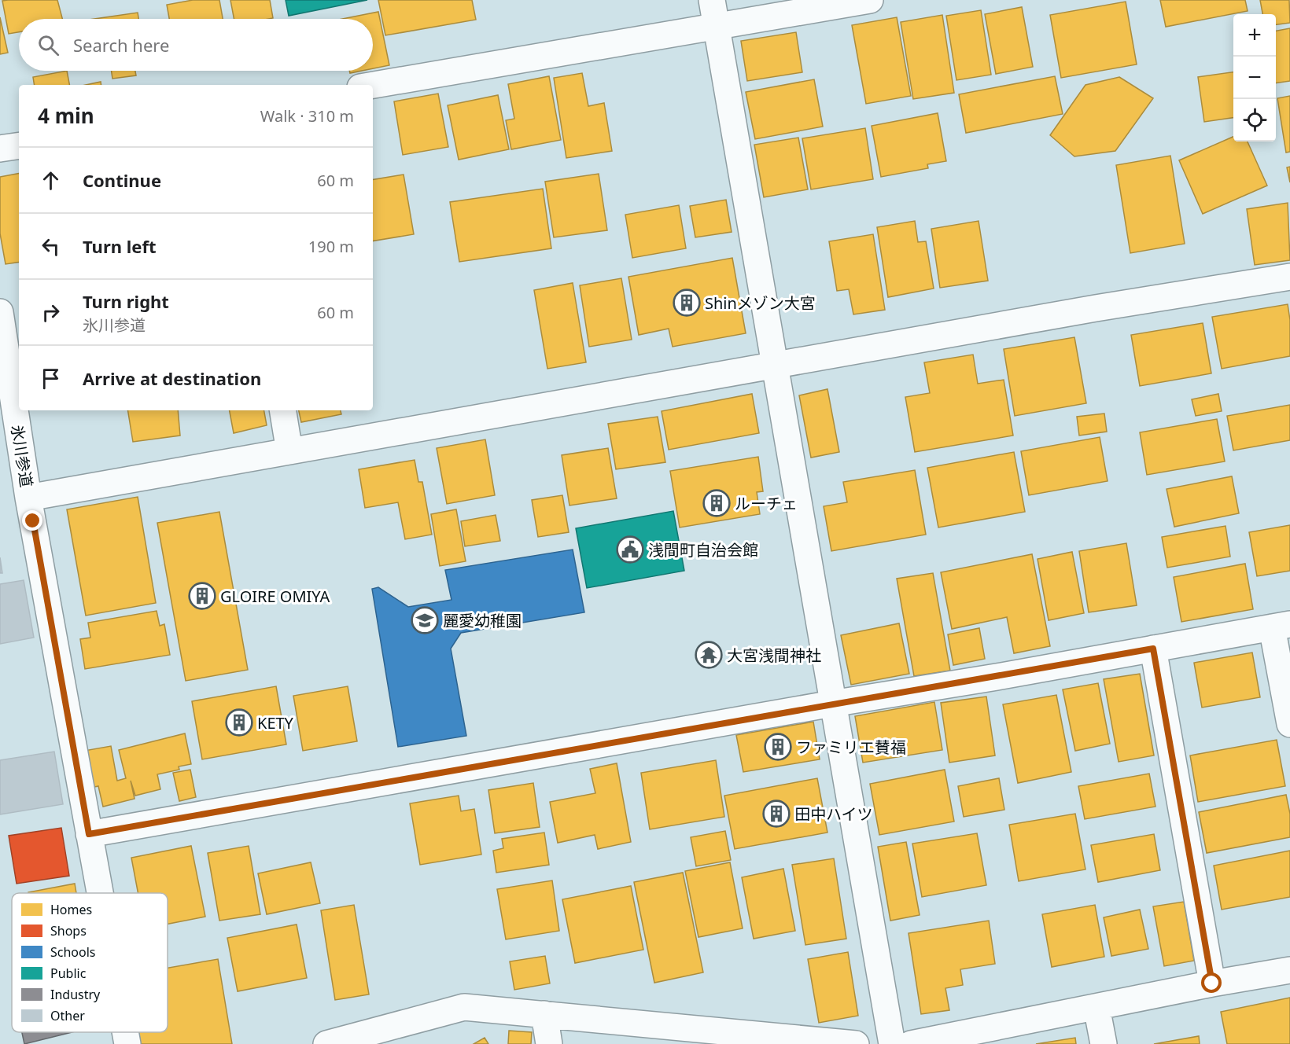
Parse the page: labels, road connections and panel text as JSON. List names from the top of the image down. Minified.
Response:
{"streets":{"street":["氷川参道"]},"places":{"building":["Shinメゾン大宮","ルーチェ","GLOIRE OMIYA","KETY","ファミリエ賛福","田中ハイツ"],"public building":["浅間町自治会館"],"school or university":["麗愛幼稚園"],"temple":["大宮浅間神社"]},"legend":["Homes","Shops","Schools","Public","Industry","Other"],"page":{"map_buttons":["+","−"],"search":"Search here","heading":["4 min","Walk · 310 m"],"list":[["Continue","60 m"],["Turn left","190 m"],["Turn right","氷川参道","60 m"],"Arrive at destination"]}}
